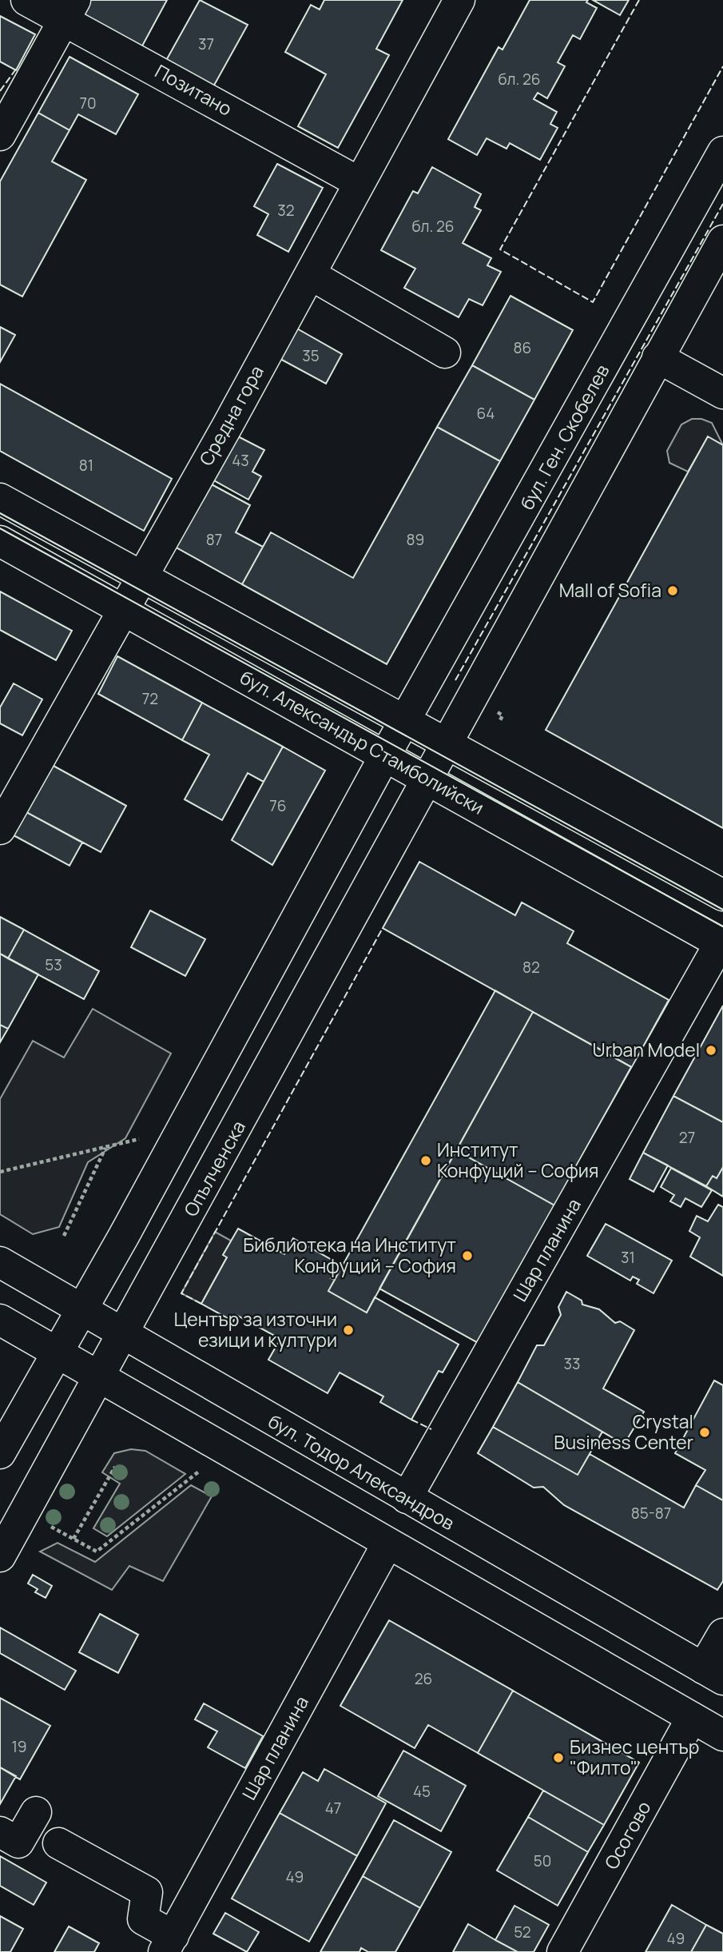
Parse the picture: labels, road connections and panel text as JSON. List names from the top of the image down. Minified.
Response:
{"streets":{"main road":["Позитано","Средна гора","бул. Ген. Скобелев","бул. Александър Стамболийски","Опълченска","Шар планина","бул. Тодор Александров","Осогово"]},"crossings":[["Позитано","Средна гора"],["Средна гора","бул. Александър Стамболийски"],["бул. Ген. Скобелев","бул. Александър Стамболийски"],["бул. Александър Стамболийски","Опълченска"],["бул. Александър Стамболийски","Шар планина"],["Опълченска","бул. Тодор Александров"],["Шар планина","бул. Тодор Александров"]],"places":["Mall of Sofia","Urban Model","Институт Конфуций – София","Библиотека на Институт Конфуций – София","Център за източни езици и култури","Crystal Business Center","Бизнес център \"Филто\""],"house_numbers":["37","бл. 26","70","32","бл. 26","86","35","64","43","81","87","89","72","76","53","82","27","31","33","85-87","26","19","45","47","50","49","52","49"]}
